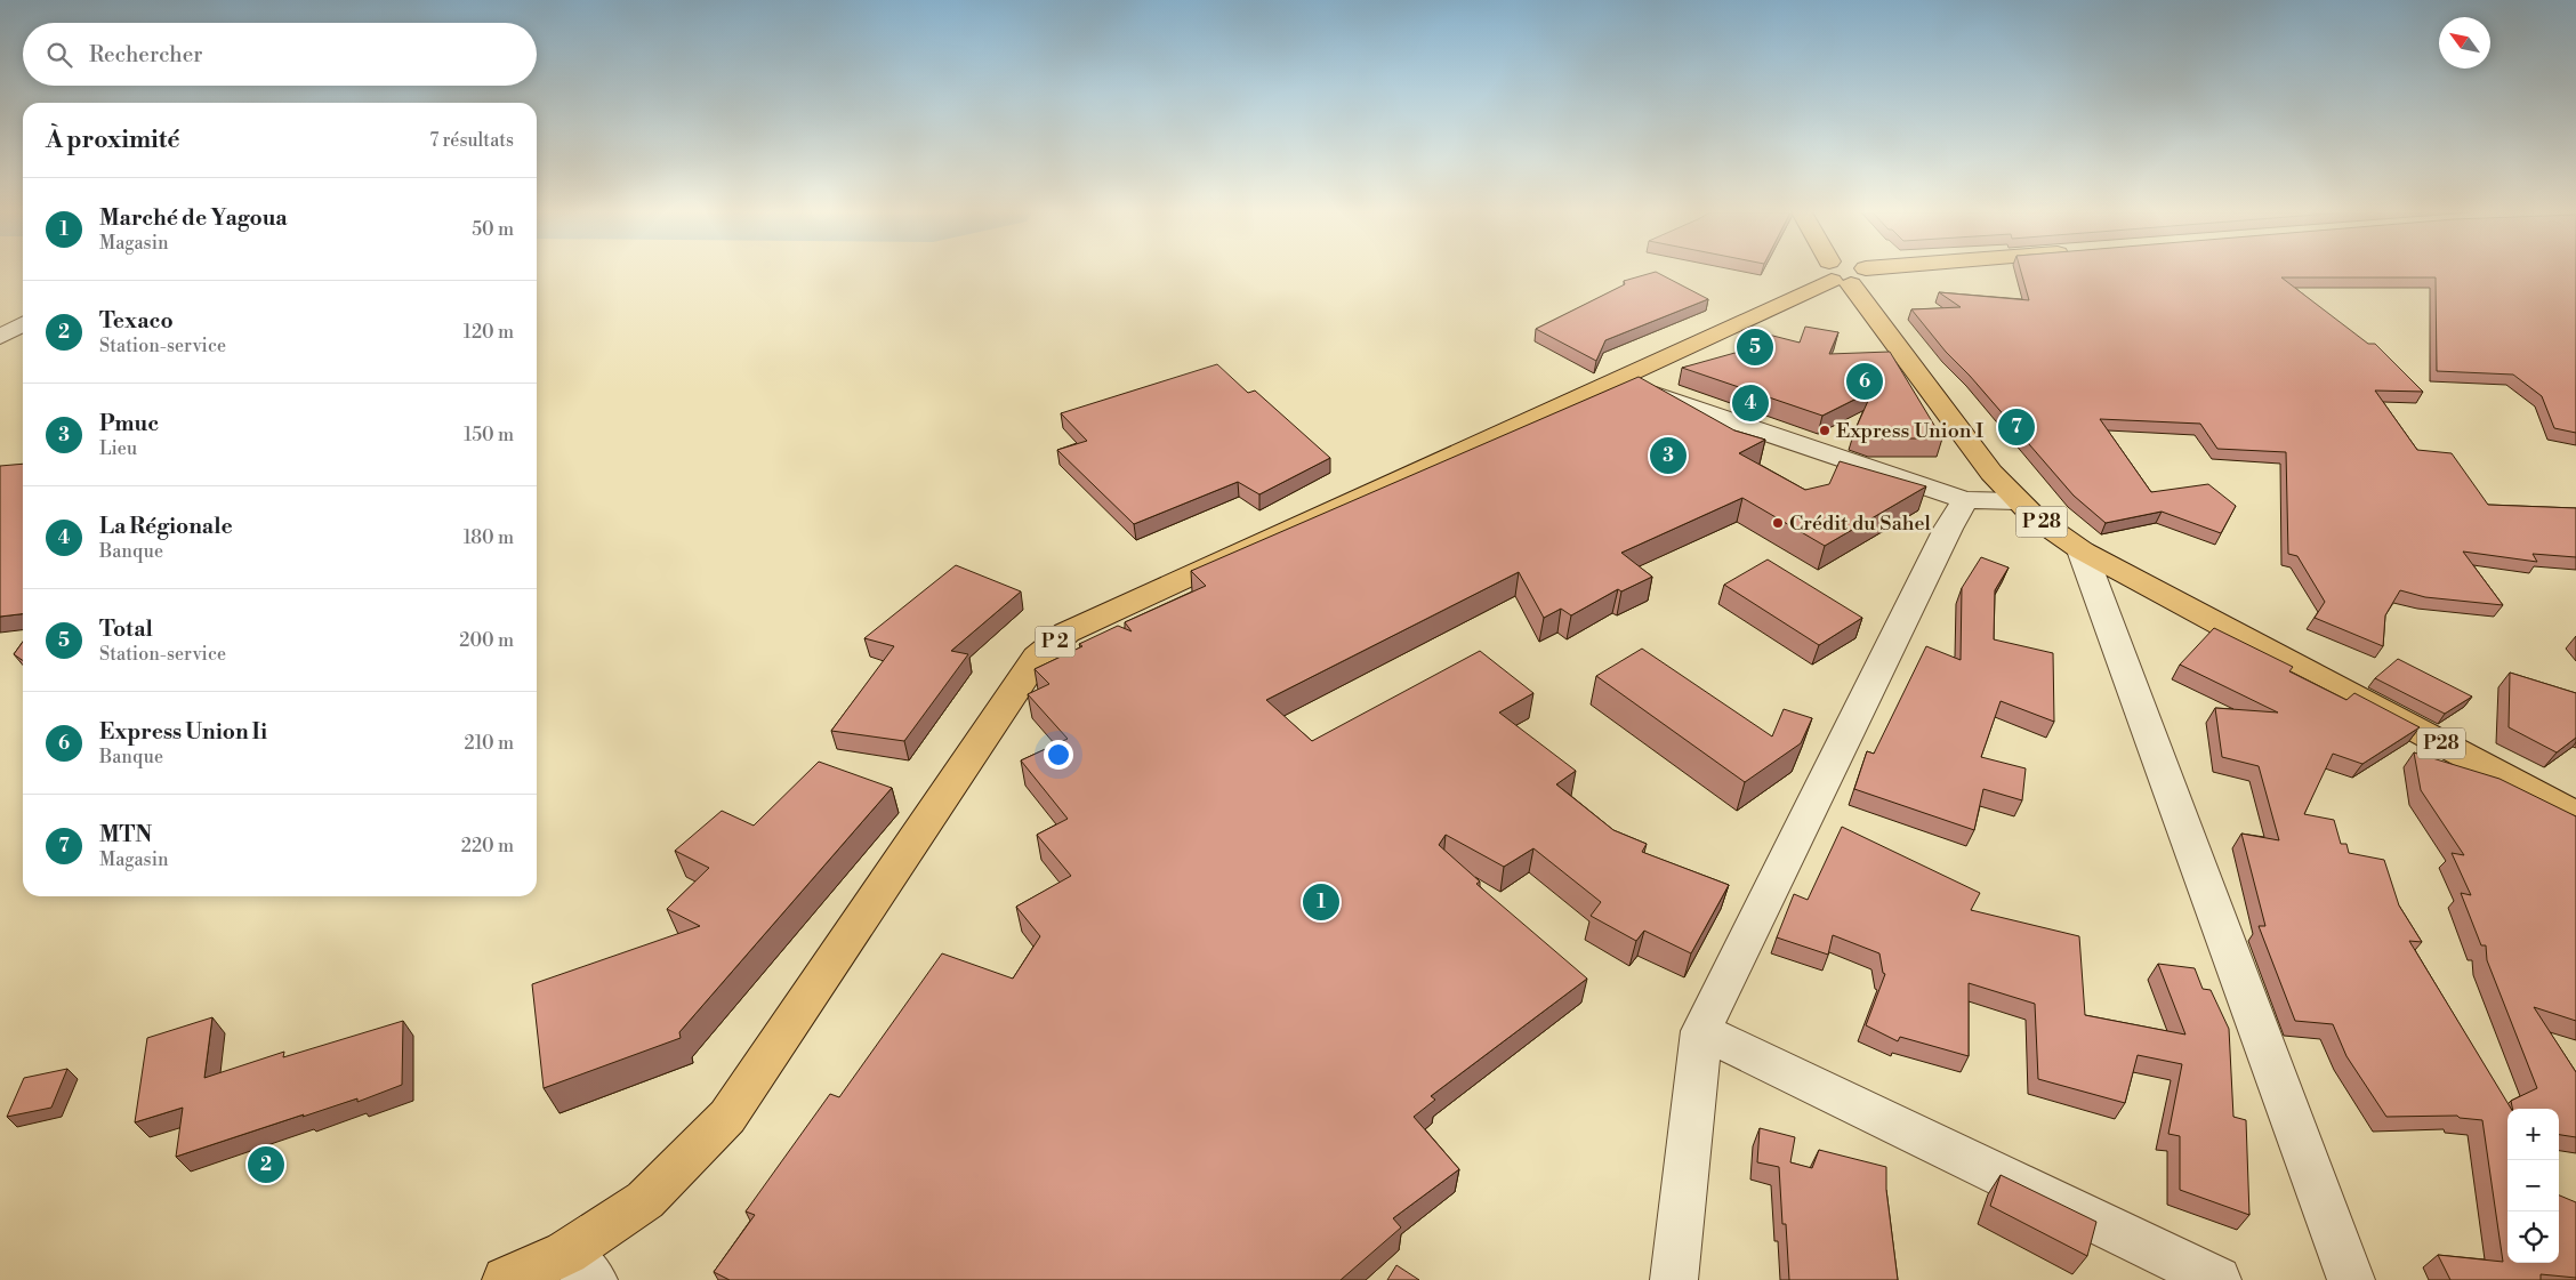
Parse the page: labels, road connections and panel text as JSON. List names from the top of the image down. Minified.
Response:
{"streets":{"main road":["P 28","P 2","P28"]},"crossings":[["P 28","P 2"],["P 28","P28"]],"places":["Express Union I","Crédit du Sahel"],"north":"top left","page":{"search":"Rechercher","heading":["À proximité","7 résultats"],"list":[{"mark":"1","name":"Marché de Yagoua","note":"Magasin","value":"50 m"},{"mark":"2","name":"Texaco","note":"Station-service","value":"120 m"},{"mark":"3","name":"Pmuc","note":"Lieu","value":"150 m"},{"mark":"4","name":"La Régionale","note":"Banque","value":"180 m"},{"mark":"5","name":"Total","note":"Station-service","value":"200 m"},{"mark":"6","name":"Express Union Ii","note":"Banque","value":"210 m"},{"mark":"7","name":"MTN","note":"Magasin","value":"220 m"}],"pins":["5","6","4","7","3","1","2"],"map_buttons":["+","−"]}}
